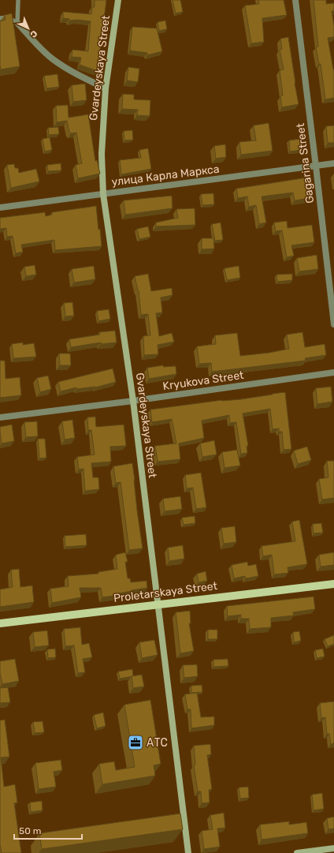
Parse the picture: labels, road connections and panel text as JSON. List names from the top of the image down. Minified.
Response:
{"streets":{"main road":["Proletarskaya Street"],"street":["Gvardeyskaya Street","Gagarina Street","улица Карла Маркса","Kryukova Street"]},"crossings":[["Gvardeyskaya Street","улица Карла Маркса"],["Gvardeyskaya Street","Kryukova Street"],["Gvardeyskaya Street","Proletarskaya Street"],["Gagarina Street","улица Карла Маркса"]],"places":{"office":["АТС"]},"scale_bar":"50 m","north":"bottom right"}
